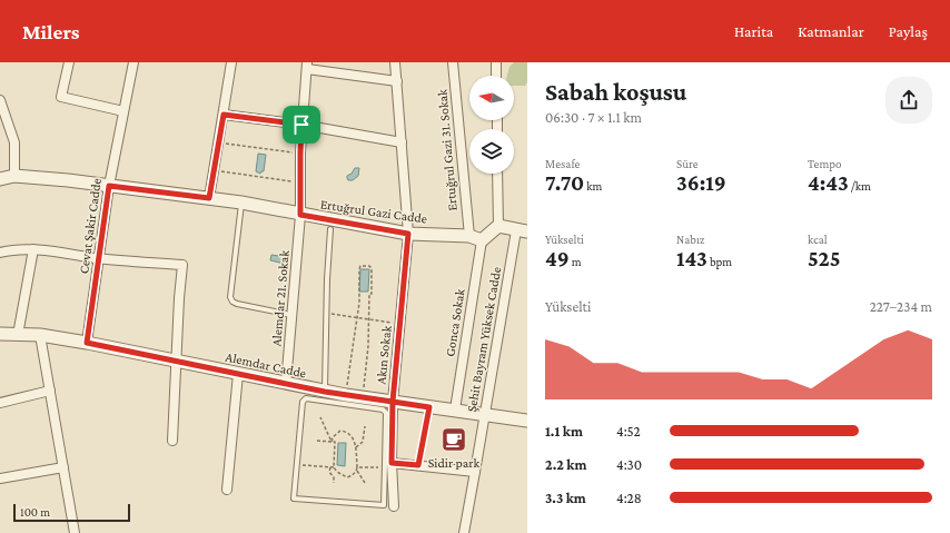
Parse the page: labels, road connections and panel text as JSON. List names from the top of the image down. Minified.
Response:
{"streets":{"street":["Ertuğrul Gazi 31. Sokak","Ertuğrul Gazi Cadde","Cevat Şakir Cadde","Alemdar 21. Sokak","Gonca Sokak","Şehit Bayram Yüksek Cadde","Akın Sokak","Alemdar Cadde"]},"crossings":[["Ertuğrul Gazi 31. Sokak","Ertuğrul Gazi Cadde"],["Ertuğrul Gazi Cadde","Cevat Şakir Cadde"],["Ertuğrul Gazi Cadde","Alemdar 21. Sokak"],["Ertuğrul Gazi Cadde","Gonca Sokak"],["Ertuğrul Gazi Cadde","Akın Sokak"],["Cevat Şakir Cadde","Alemdar Cadde"],["Alemdar 21. Sokak","Alemdar Cadde"],["Gonca Sokak","Alemdar Cadde"],["Şehit Bayram Yüksek Cadde","Alemdar Cadde"],["Akın Sokak","Alemdar Cadde"]],"places":{"cafe":["Sidir park"]},"scale_bar":"100 m","north":"left","page":{"header":"Milers","nav":["Harita","Katmanlar","Paylaş"],"heading":["Sabah koşusu","06:30 · 7 × 1.1 km"],"stats":[["Mesafe","7.70 km"],["Süre","36:19"],["Tempo","4:43 /km"],["Yükselti","49 m"],["Nabız","143 bpm"],["kcal","525"]],"chart":["Yükselti","227–234 m"],"list":[{"name":"1.1 km","note":"4:52"},{"name":"2.2 km","note":"4:30"},{"name":"3.3 km","note":"4:28"}],"scale":"100 m"}}
